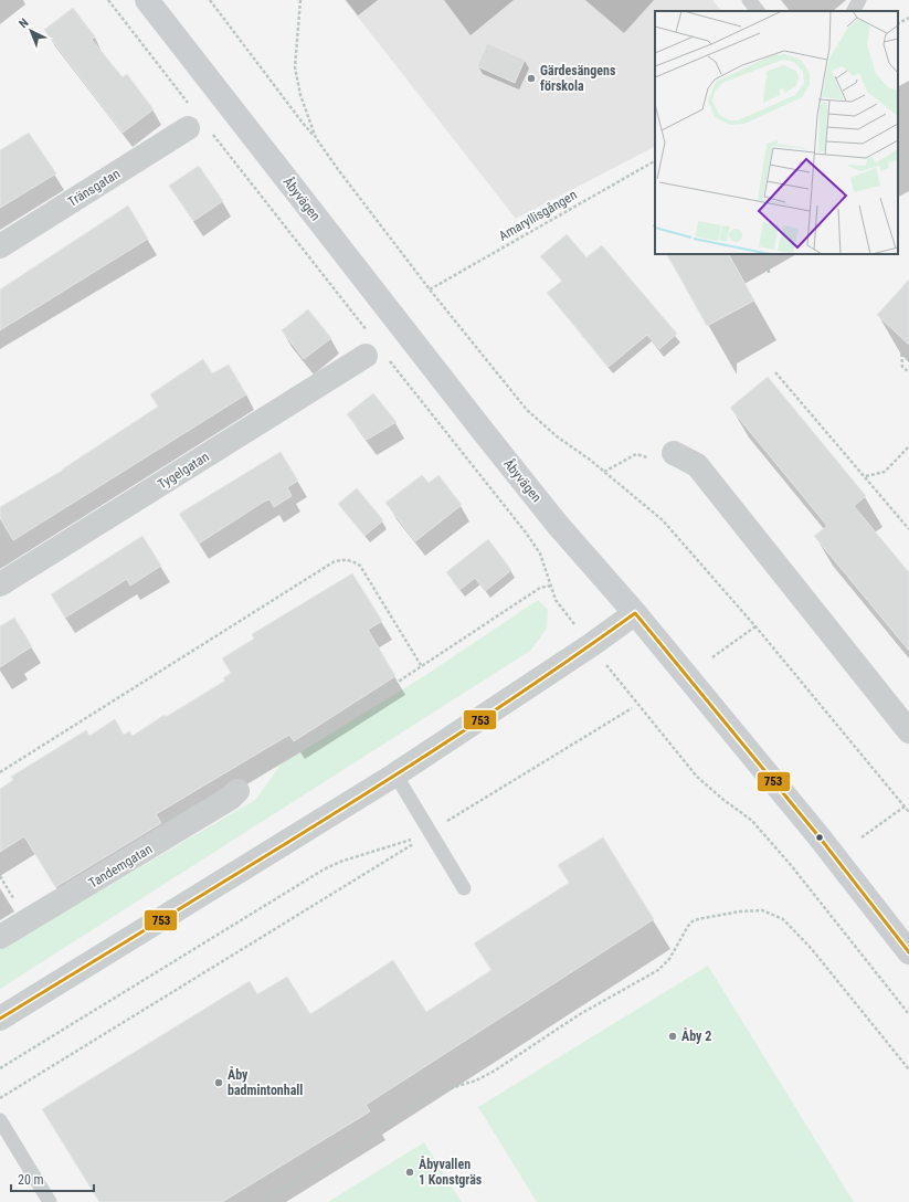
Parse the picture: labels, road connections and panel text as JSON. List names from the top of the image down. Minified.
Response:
{"streets":{"street":["Tränsgatan","Åbyvägen","Tygelgatan","Tandemgatan"],"path":["Amaryllisgången"]},"places":["Gärdesängens förskola","Åby 2","Åby badmintonhall","Åbyvallen 1 Konstgräs"],"lines":["transit line 753"],"scale_bar":"20 m","north":"top left"}
